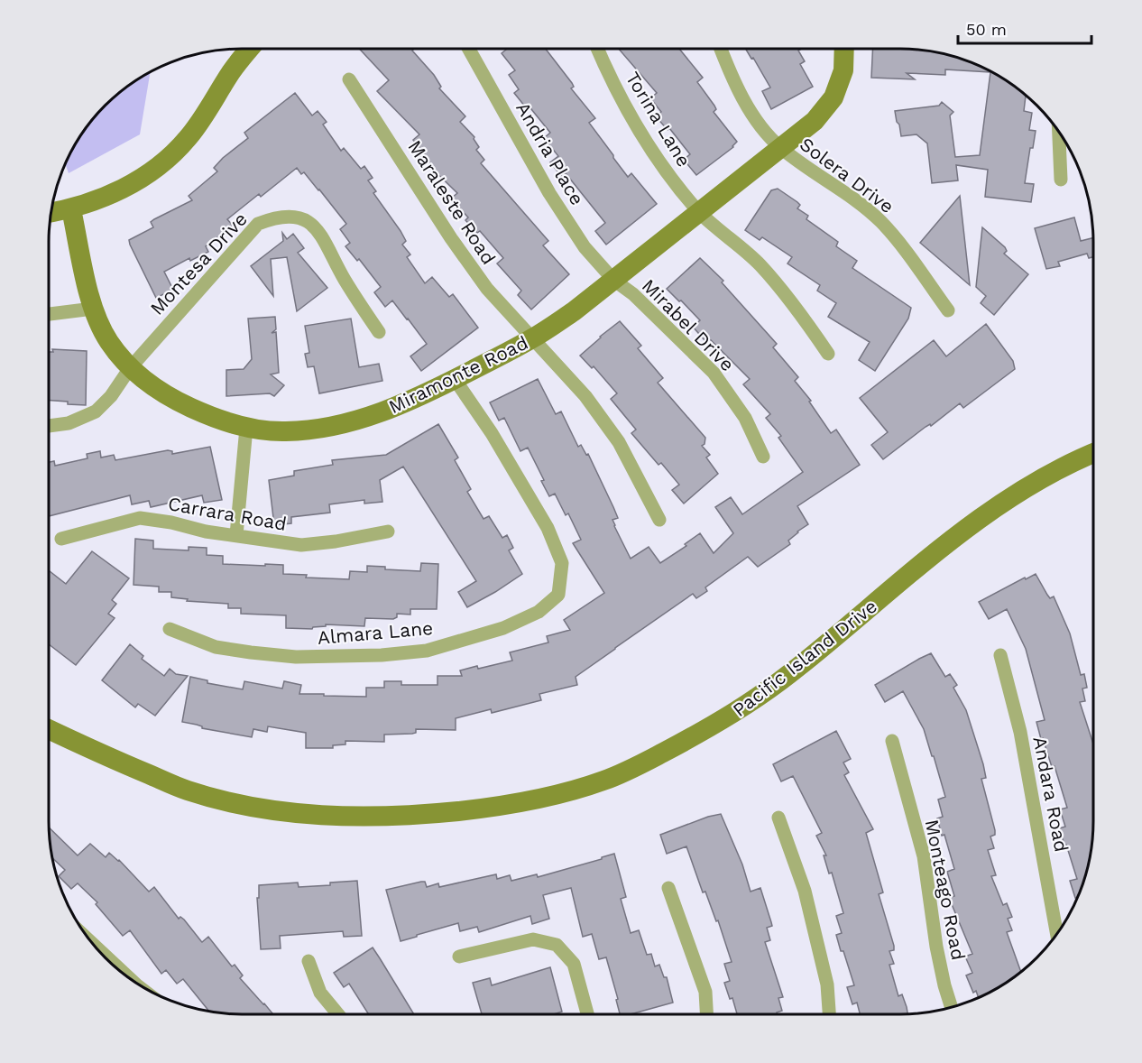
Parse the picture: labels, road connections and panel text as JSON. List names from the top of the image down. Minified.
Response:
{"streets":{"street":["Torina Lane","Andria Place","Solera Drive","Maraleste Road","Montesa Drive","Mirabel Drive","Miramonte Road","Carrara Road","Almara Lane","Pacific Island Drive","Andara Road","Monteago Road"]},"crossings":[["Torina Lane","Miramonte Road"],["Andria Place","Mirabel Drive"],["Andria Place","Miramonte Road"],["Solera Drive","Miramonte Road"],["Maraleste Road","Miramonte Road"],["Montesa Drive","Miramonte Road"],["Mirabel Drive","Miramonte Road"],["Miramonte Road","Almara Lane"]],"scale_bar":"50 m"}
